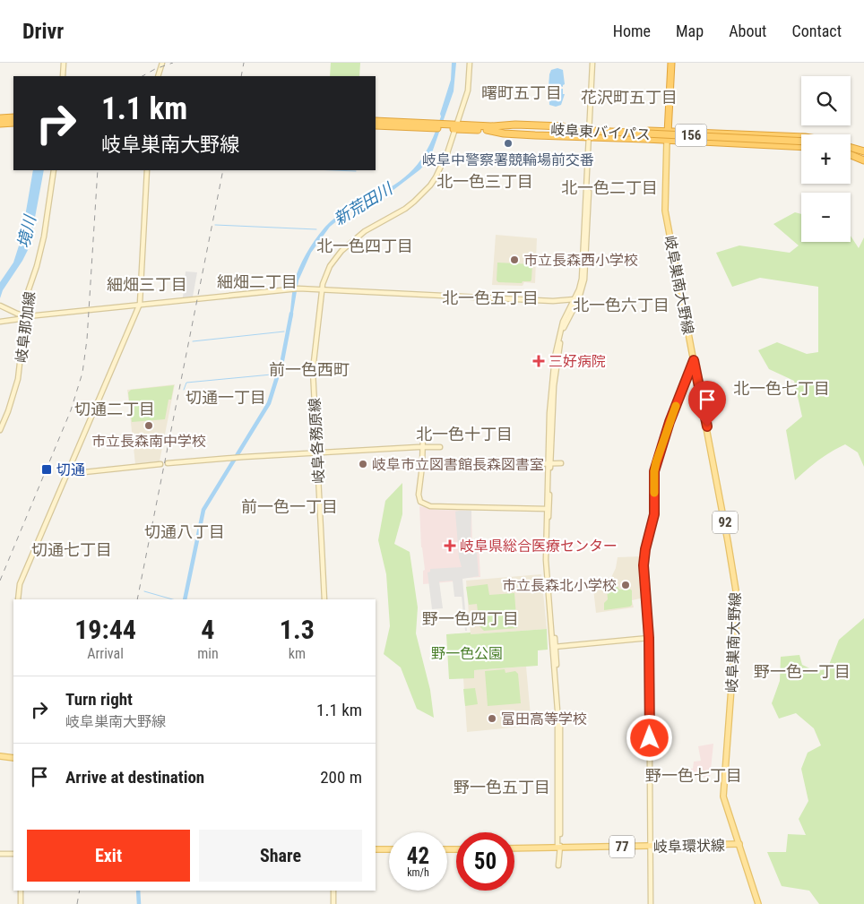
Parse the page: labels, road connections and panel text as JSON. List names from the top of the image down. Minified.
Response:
{"streets":{"highway":["岐阜東バイパス","156"],"main road":["岐阜巣南大野線","92","岐阜環状線","77"],"street":["岐阜那加線","岐阜各務原線"]},"crossings":[["岐阜東バイパス","156"],["岐阜東バイパス","岐阜各務原線"],["156","岐阜巣南大野線"],["岐阜巣南大野線","岐阜環状線"]],"districts":["曙町五丁目","花沢町五丁目","北一色三丁目","北一色二丁目","北一色四丁目","細畑二丁目","細畑三丁目","北一色五丁目","北一色六丁目","前一色西町","北一色七丁目","切通一丁目","切通二丁目","北一色十丁目","前一色一丁目","切通八丁目","切通七丁目","野一色四丁目","野一色一丁目","野一色七丁目","野一色五丁目"],"water":["新荒田川","境川"],"parks":["野一色公園"],"places":{"other":["岐阜中警察署競輪場前交番","市立長森西小学校","市立長森南中学校","岐阜市立図書館長森図書室","市立長森北小学校","富田高等学校"],"health":["三好病院","岐阜県総合医療センター"],"transit":["切通"]},"page":{"header":"Drivr","nav":["Home","Map","About","Contact"],"map_buttons":["+","−"],"turn":["1.1 km","岐阜巣南大野線"],"eta":["19:44","Arrival","4","min","1.3","km"],"list":[{"name":"Turn right","note":"岐阜巣南大野線","value":"1.1 km"},{"name":"Arrive at destination","value":"200 m"}],"buttons":["Exit","Share"],"speed":"42 km/h","limit":"50"}}
